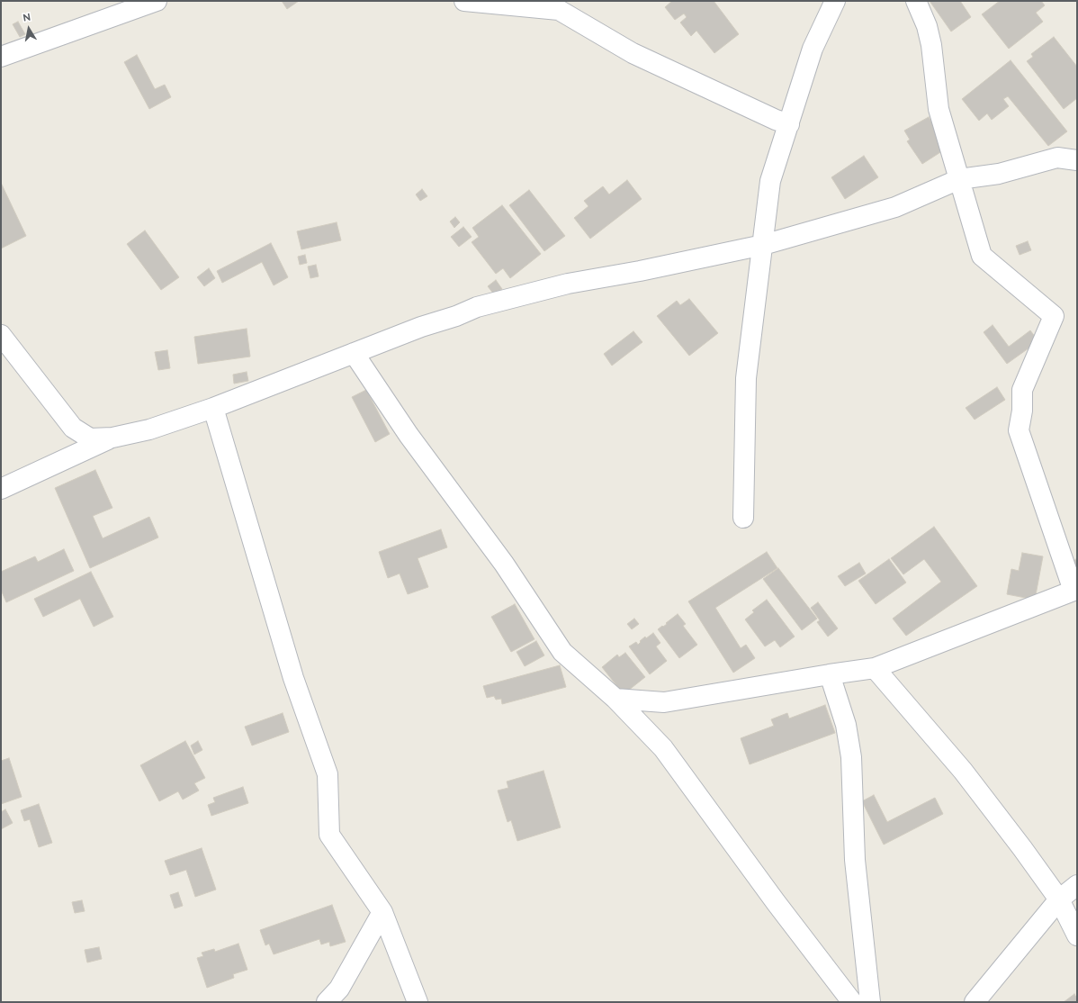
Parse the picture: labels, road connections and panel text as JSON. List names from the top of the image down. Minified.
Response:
{"north":"top"}
